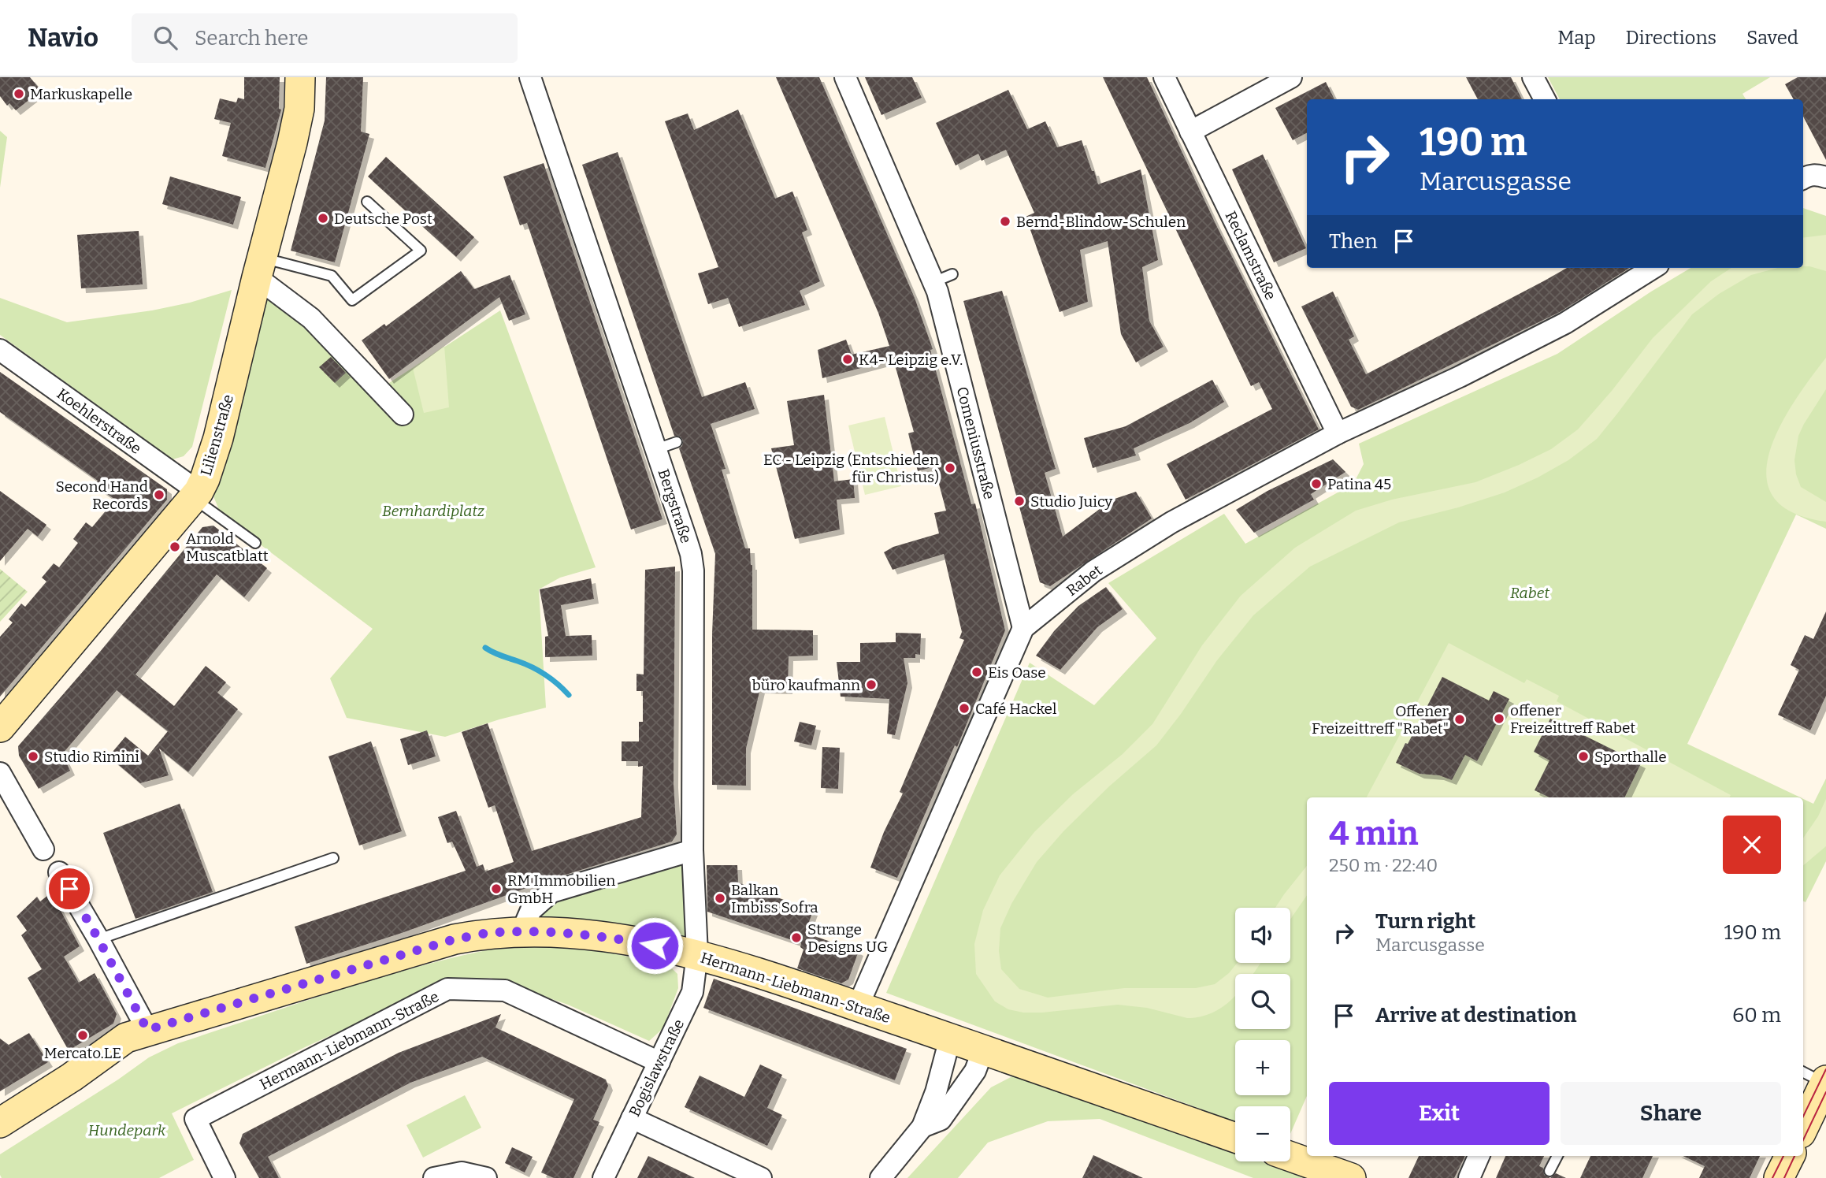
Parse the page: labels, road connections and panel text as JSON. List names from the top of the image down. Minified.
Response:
{"streets":{"street":["Reclamstraße","Koehlerstraße","Lilienstraße","Comeniusstraße","Bergstraße","Rabet","Hermann-Liebmann-Straße","Bogislawstraße"]},"crossings":[["Reclamstraße","Rabet"],["Koehlerstraße","Lilienstraße"],["Comeniusstraße","Rabet"],["Bergstraße","Hermann-Liebmann-Straße"],["Bergstraße","Bogislawstraße"],["Rabet","Hermann-Liebmann-Straße"],["Hermann-Liebmann-Straße","Bogislawstraße"]],"parks":["Bernhardiplatz","Rabet","Hundepark"],"places":["Markuskapelle","Deutsche Post","Bernd-Blindow-Schulen","K4- Leipzig e.V.","EC - Leipzig (Entschieden für Christus)","Patina 45","Second Hand Records","Studio Juicy","Arnold Muscatblatt","Eis Oase","büro kaufmann","Café Hackel","offener Freizeittreff Rabet","Offener Freizeittreff \"Rabet\"","Studio Rimini","Sporthalle","RM Immobilien GmbH","Balkan Imbiss Sofra","Strange Designs UG","Mercato.LE"],"page":{"header":"Navio","search":"Search here","nav":["Map","Directions","Saved"],"turn":["190 m","Marcusgasse"],"then":"Then","heading":["4 min","250 m · 22:40"],"list":[{"name":"Turn right","note":"Marcusgasse","value":"190 m"},{"name":"Arrive at destination","value":"60 m"}],"map_buttons":["+","−"],"buttons":["Exit","Share"]}}
